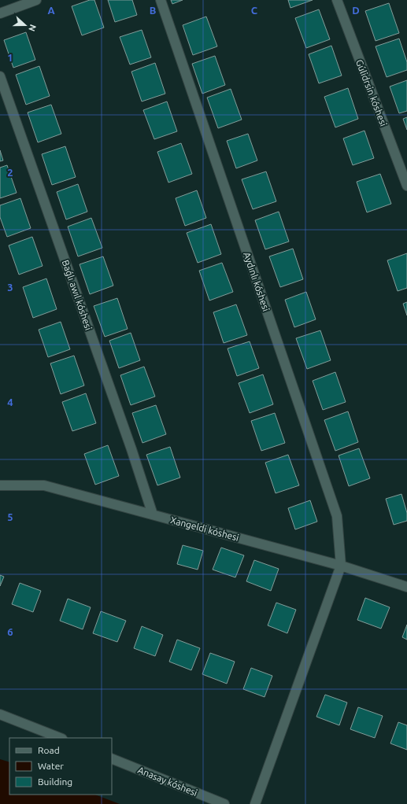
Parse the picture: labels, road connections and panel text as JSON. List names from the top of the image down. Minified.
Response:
{"streets":{"street":["Gúlidrsin kóshesi","Aydınlı kóshesi","Baǵlı awıl kóshesi","Xangeldi kóshesi","Anasay kóshesi"]},"crossings":[["Aydınlı kóshesi","Xangeldi kóshesi"],["Baǵlı awıl kóshesi","Xangeldi kóshesi"]],"legend":["Road","Water","Building"],"north":"right","grid":{"columns":["A","B","C","D"],"rows":["1","2","3","4","5","6"]}}
